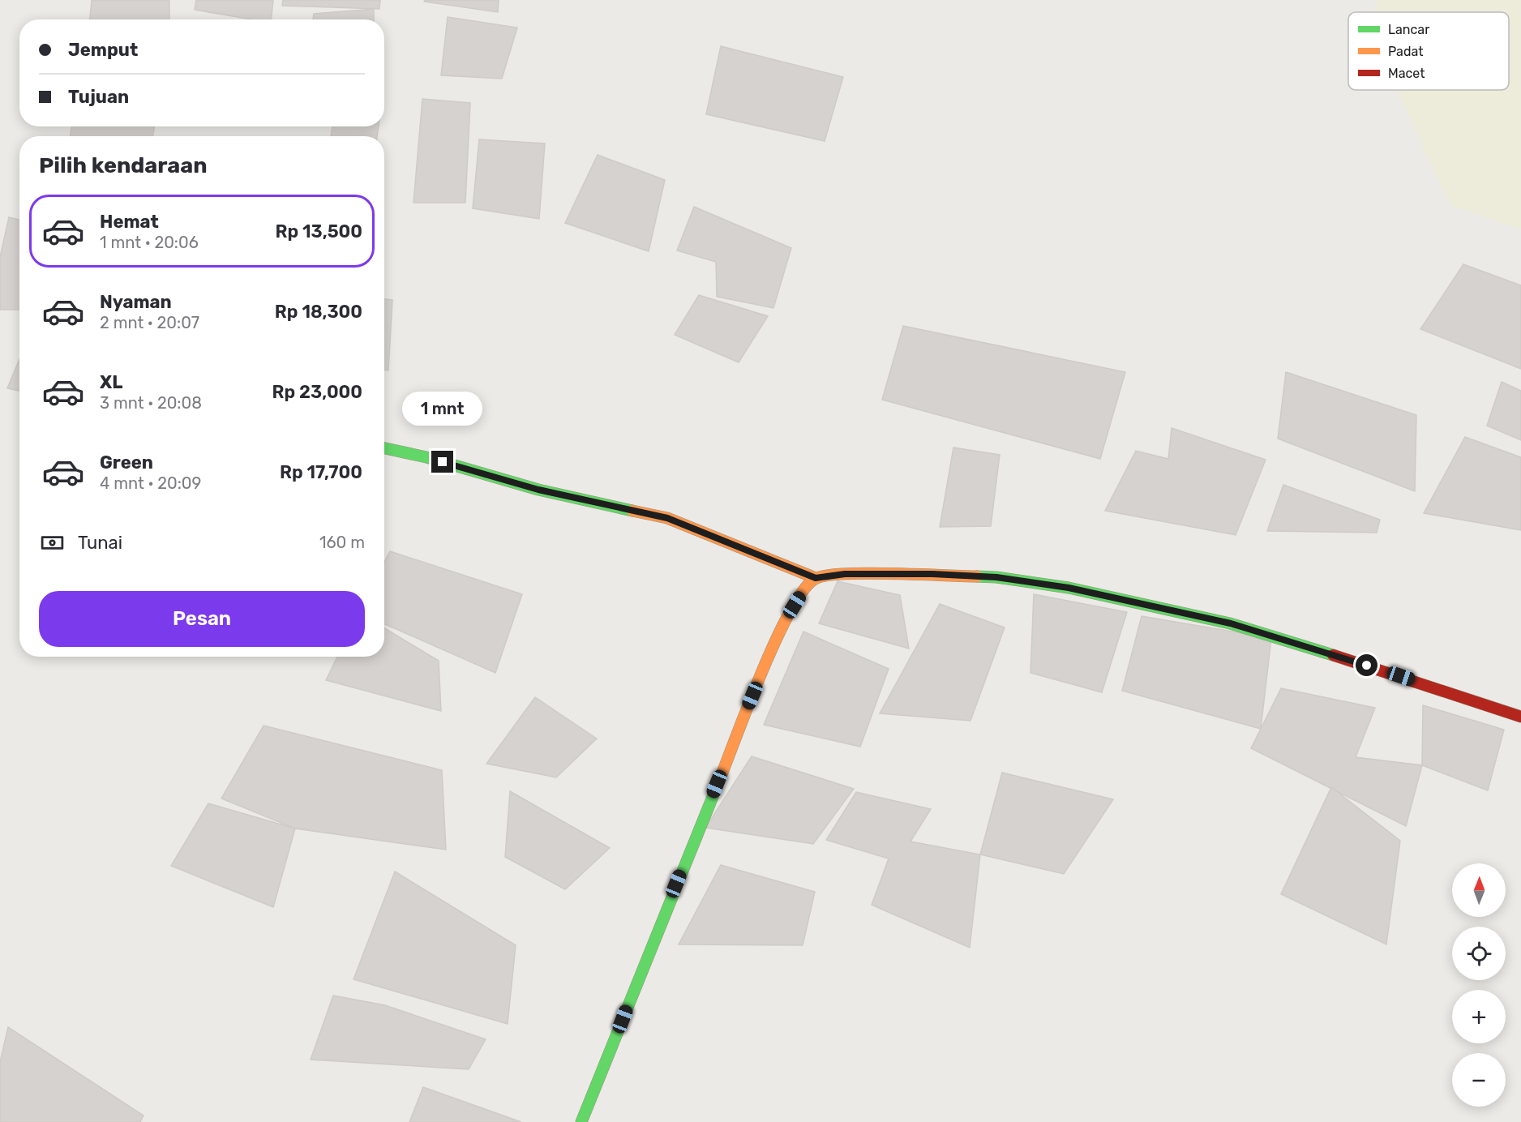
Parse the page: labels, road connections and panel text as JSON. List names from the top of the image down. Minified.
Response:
{"legend":["Lancar","Padat","Macet"],"north":"top","page":{"banner":["Jemput","Tujuan"],"heading":"Pilih kendaraan","list":[{"name":"Hemat","note":"1 mnt · 20:06","value":"Rp 13,500"},{"name":"Nyaman","note":"2 mnt · 20:07","value":"Rp 18,300"},{"name":"XL","note":"3 mnt · 20:08","value":"Rp 23,000"},{"name":"Green","note":"4 mnt · 20:09","value":"Rp 17,700"}],"bubble":"1 mnt","pay":["Tunai","160 m"],"buttons":"Pesan","map_buttons":["+","−"]}}
